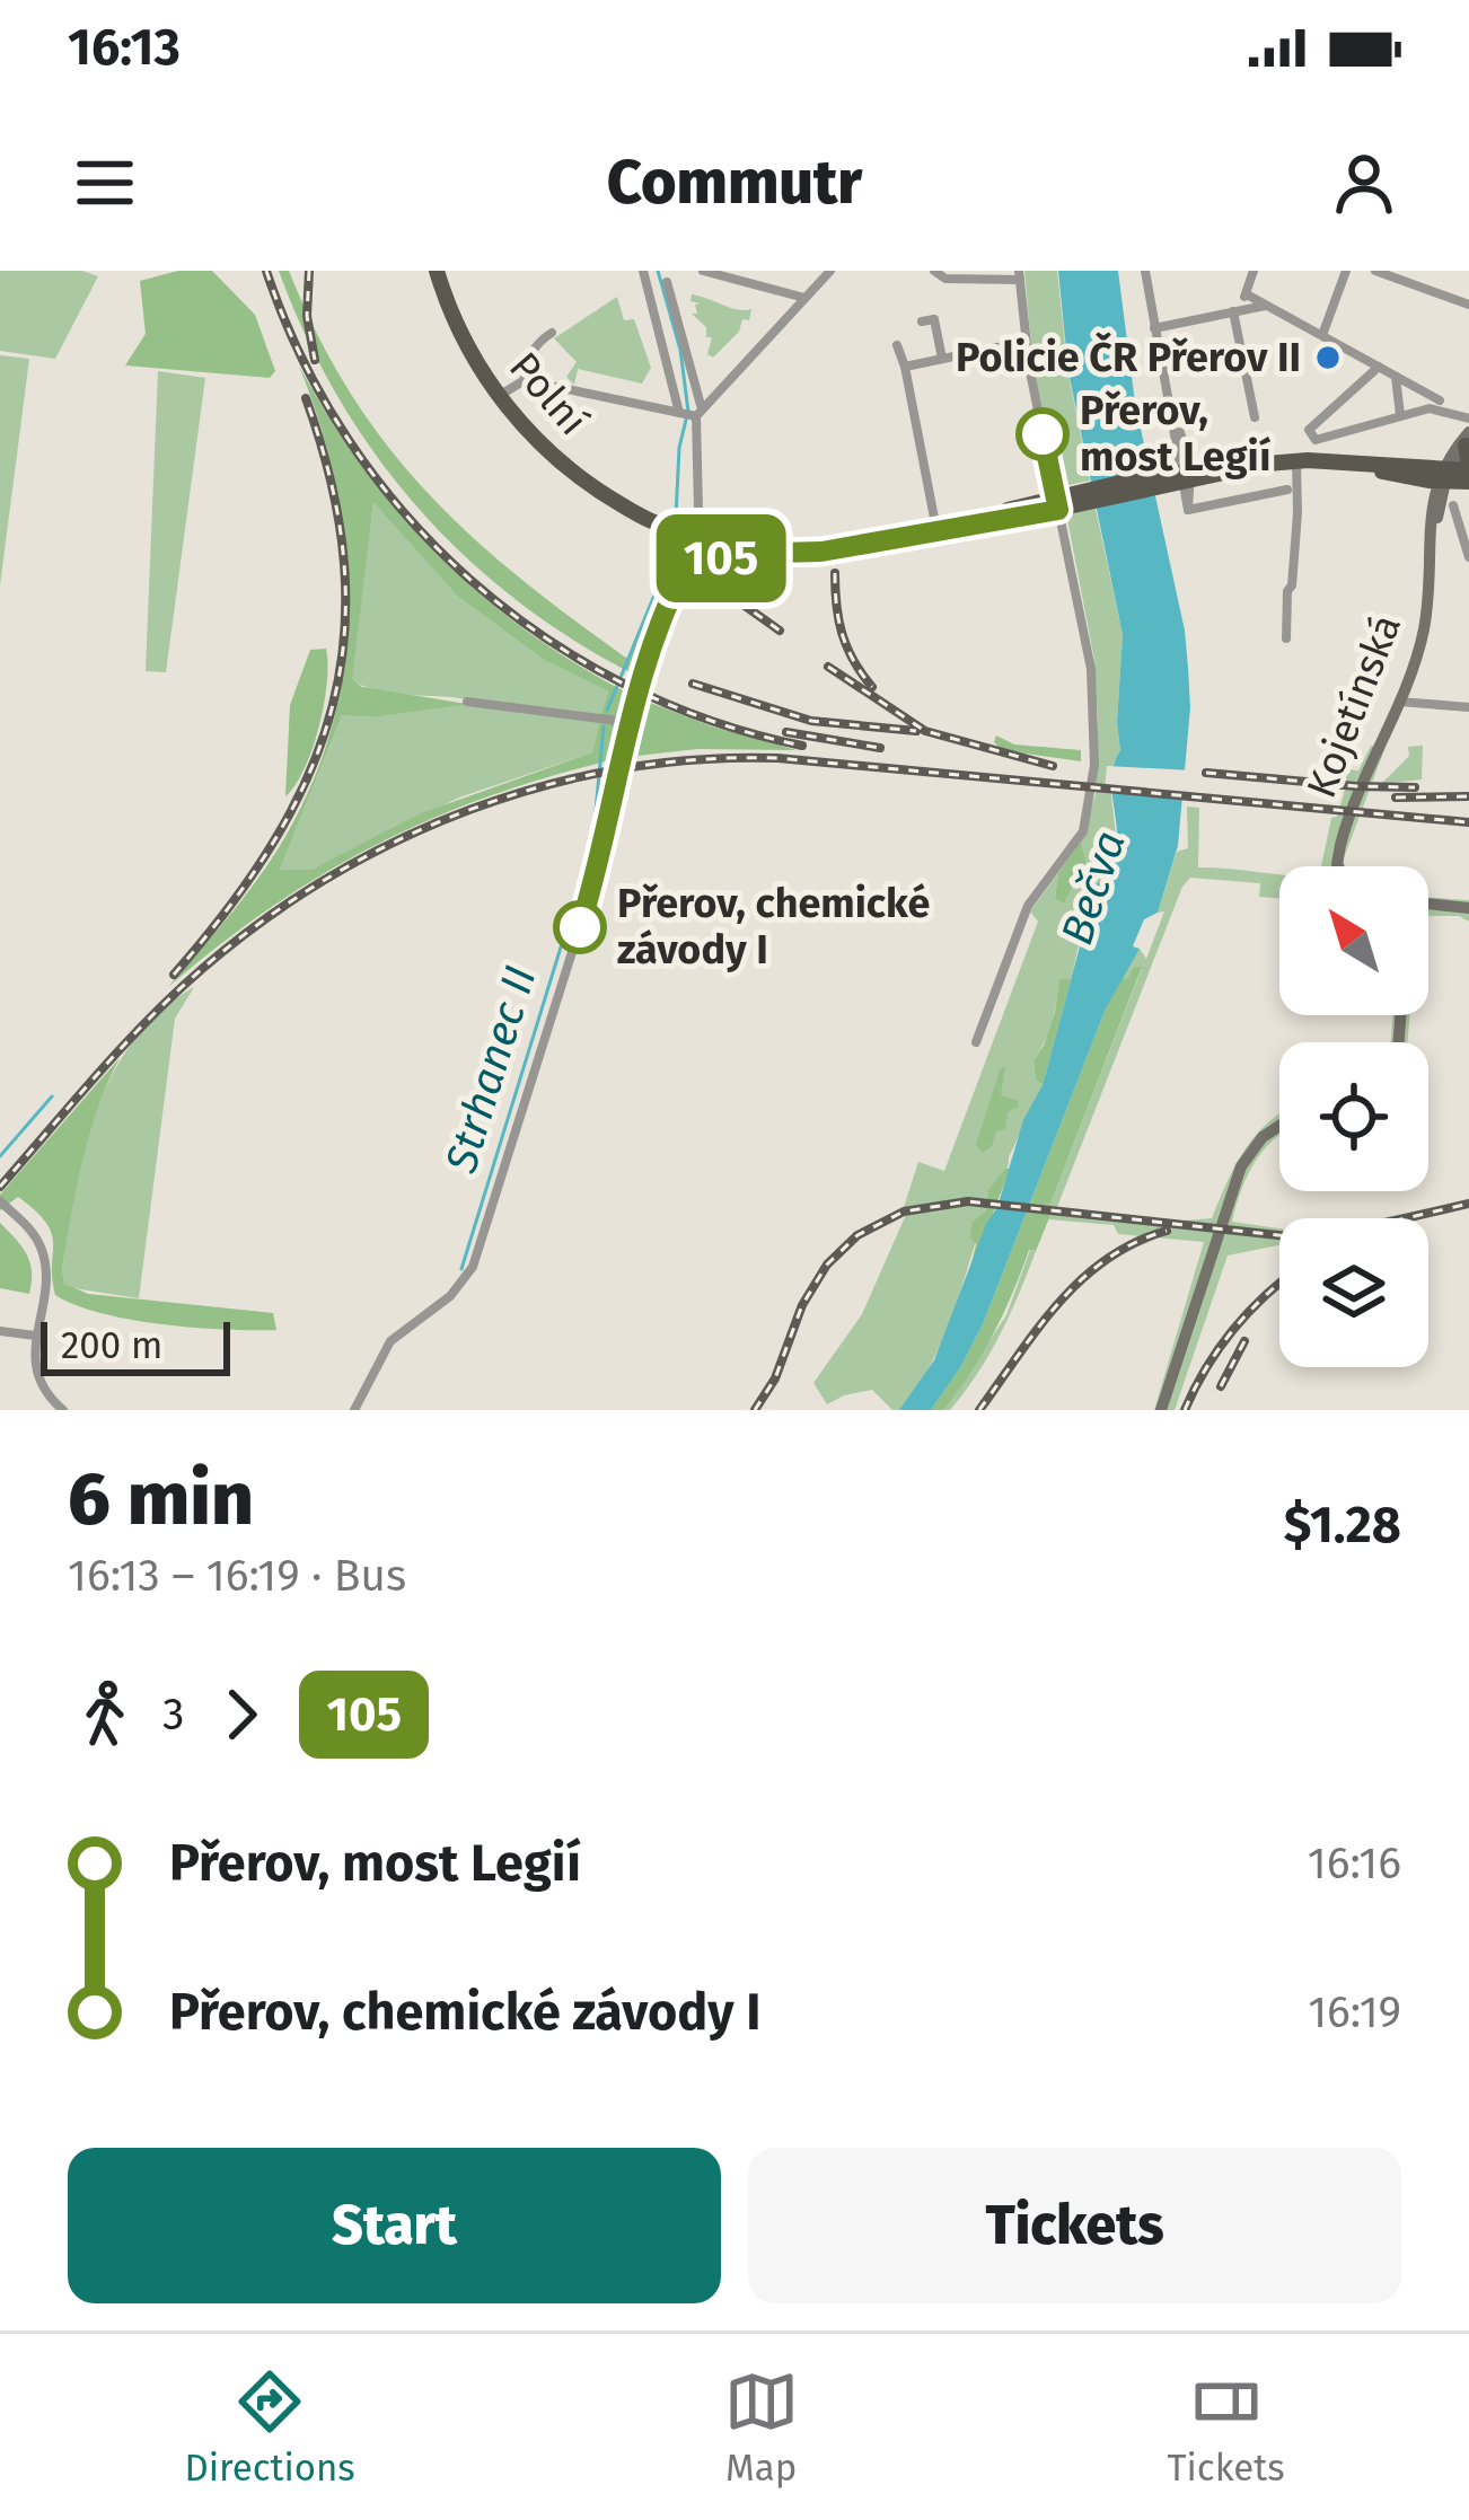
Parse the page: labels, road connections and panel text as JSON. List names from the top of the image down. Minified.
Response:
{"streets":{"main road":["Polní","Kojetínská"]},"water":["Bečva","Strhanec II"],"places":["Policie ČR Přerov II","Přerov, most Legií","Přerov, chemické závody I"],"lines":["bus line 105"],"scale_bar":"200 m","north":"top left","page":{"status":"16:13","header":"Commutr","on_map":"105","scale":"200 m","heading":["6 min","16:13 – 16:19 · Bus","$1.28"],"legs":["3","105"],"list":[{"name":"Přerov, most Legií","value":"16:16"},{"name":"Přerov, chemické závody I","value":"16:19"}],"buttons":["Start","Tickets"],"tabs":["Directions","Map","Tickets"]}}
